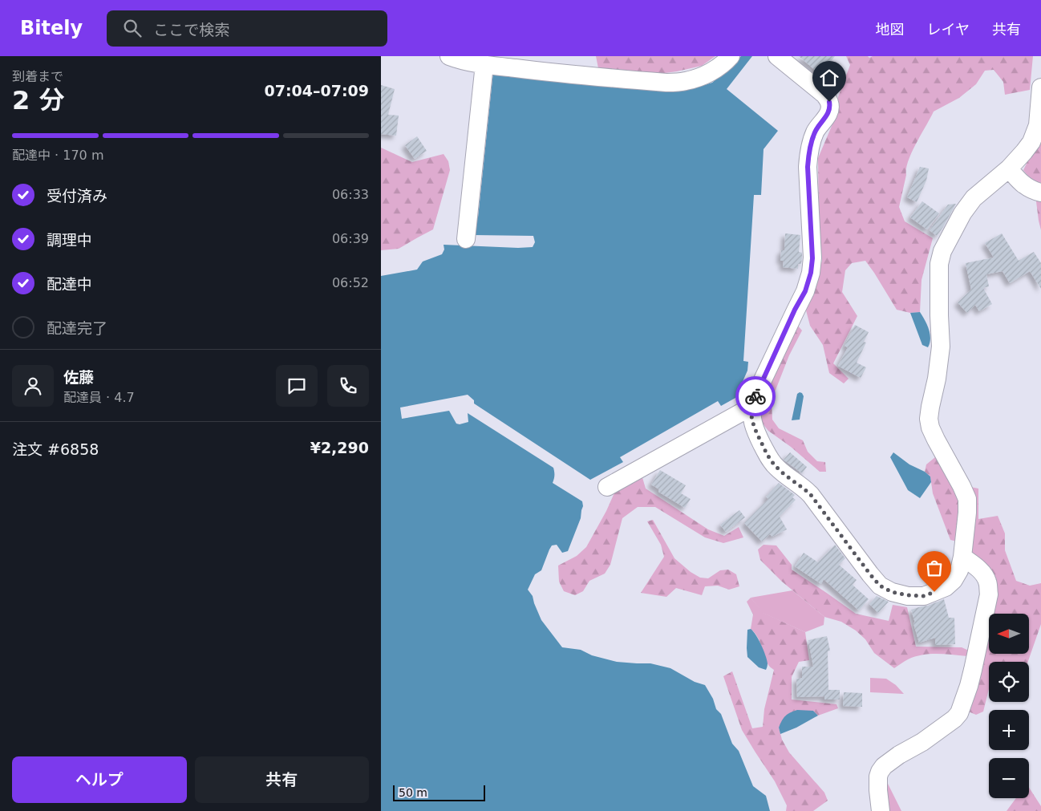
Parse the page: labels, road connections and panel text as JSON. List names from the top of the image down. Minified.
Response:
{"scale_bar":"50 m","north":"left","page":{"header":"Bitely","search":"ここで検索","nav":["地図","レイヤ","共有"],"heading":["2 分","到着まで","07:04–07:09"],"panel":["佐藤","配達員 · 4.7","注文 #6858","¥2,290"],"bar":"配達中 · 170 m","list":[["受付済み","06:33"],["調理中","06:39"],["配達中","06:52"],"配達完了"],"map_buttons":["+","−"],"buttons":["ヘルプ","共有"],"scale":"50 m"}}
